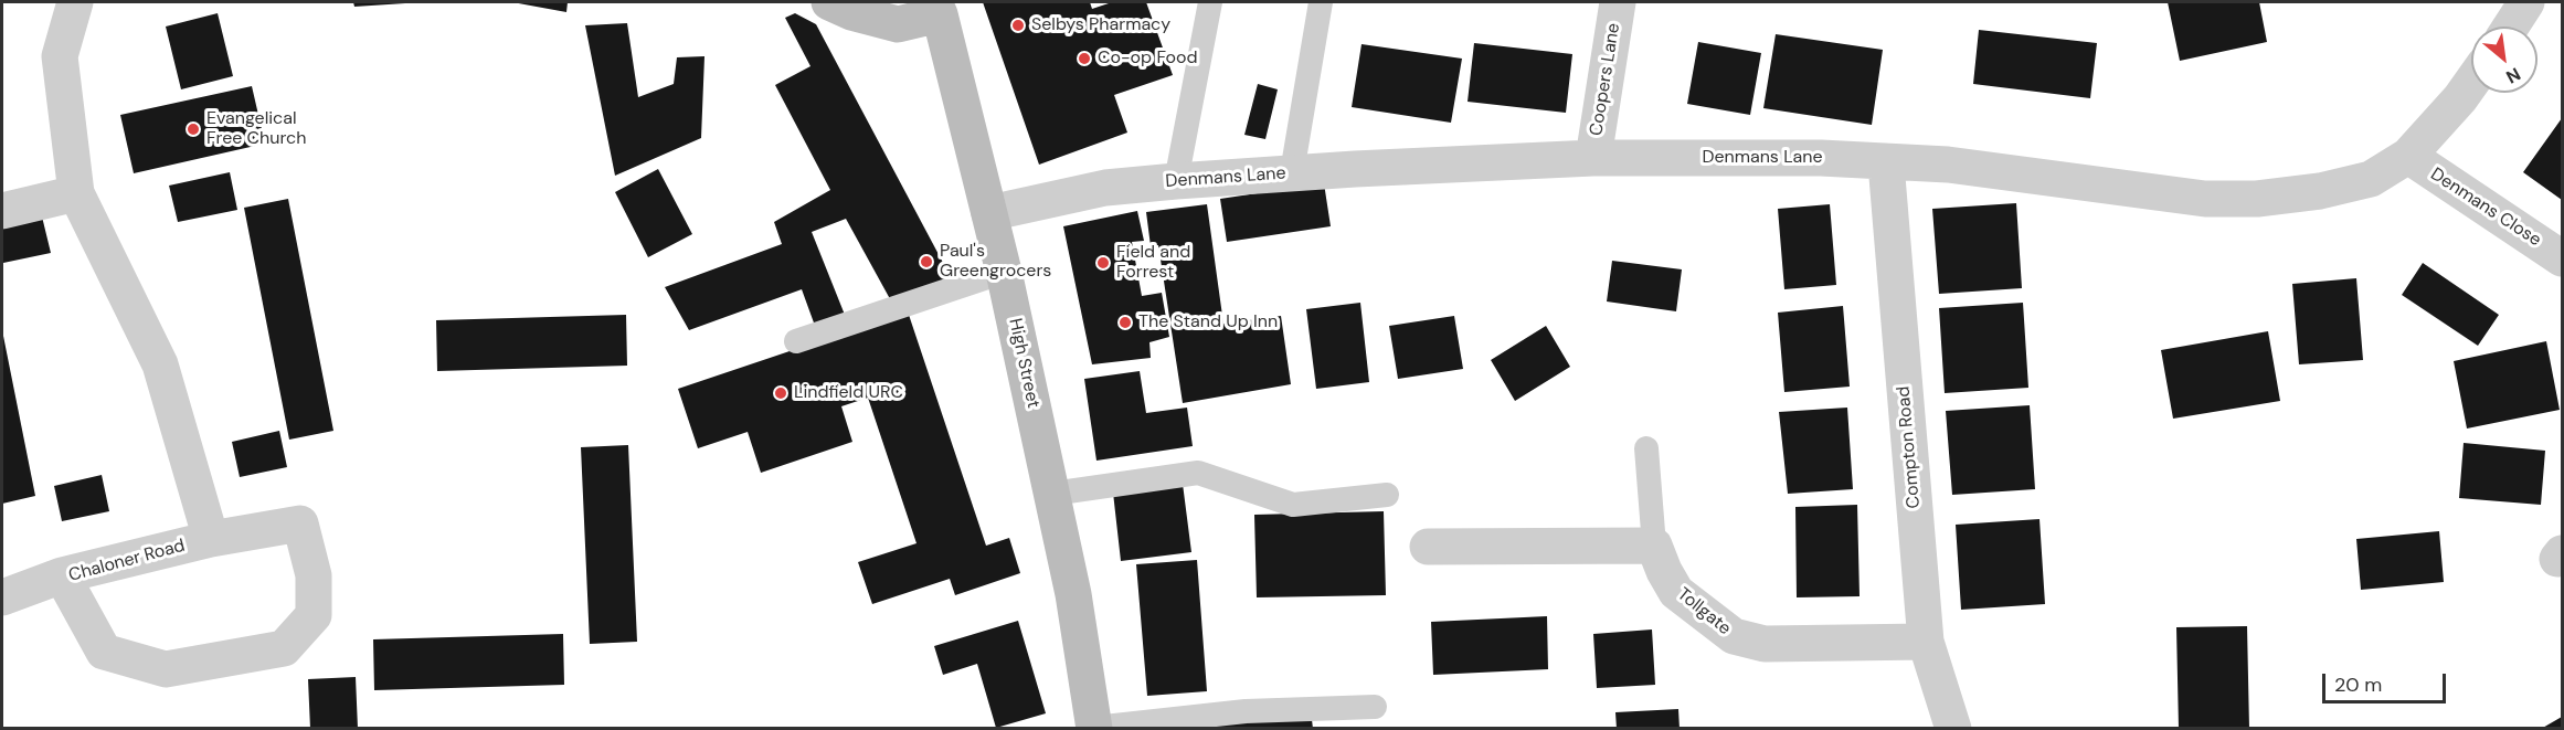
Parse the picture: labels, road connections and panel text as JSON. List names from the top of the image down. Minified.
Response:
{"streets":{"main road":["High Street"],"street":["Coopers Lane","Denmans Lane","Denmans Close","Compton Road","Chaloner Road","Tollgate"]},"crossings":[["Coopers Lane","Denmans Lane"],["Denmans Lane","Denmans Close"],["Denmans Lane","High Street"],["Denmans Lane","Compton Road"],["Compton Road","Tollgate"]],"places":["Selbys Pharmacy","Co-op Food","Evangelical Free Church","Paul's Greengrocers","Field and Forrest","The Stand Up Inn","Lindfield URC"],"scale_bar":"20 m","north":"bottom right"}
